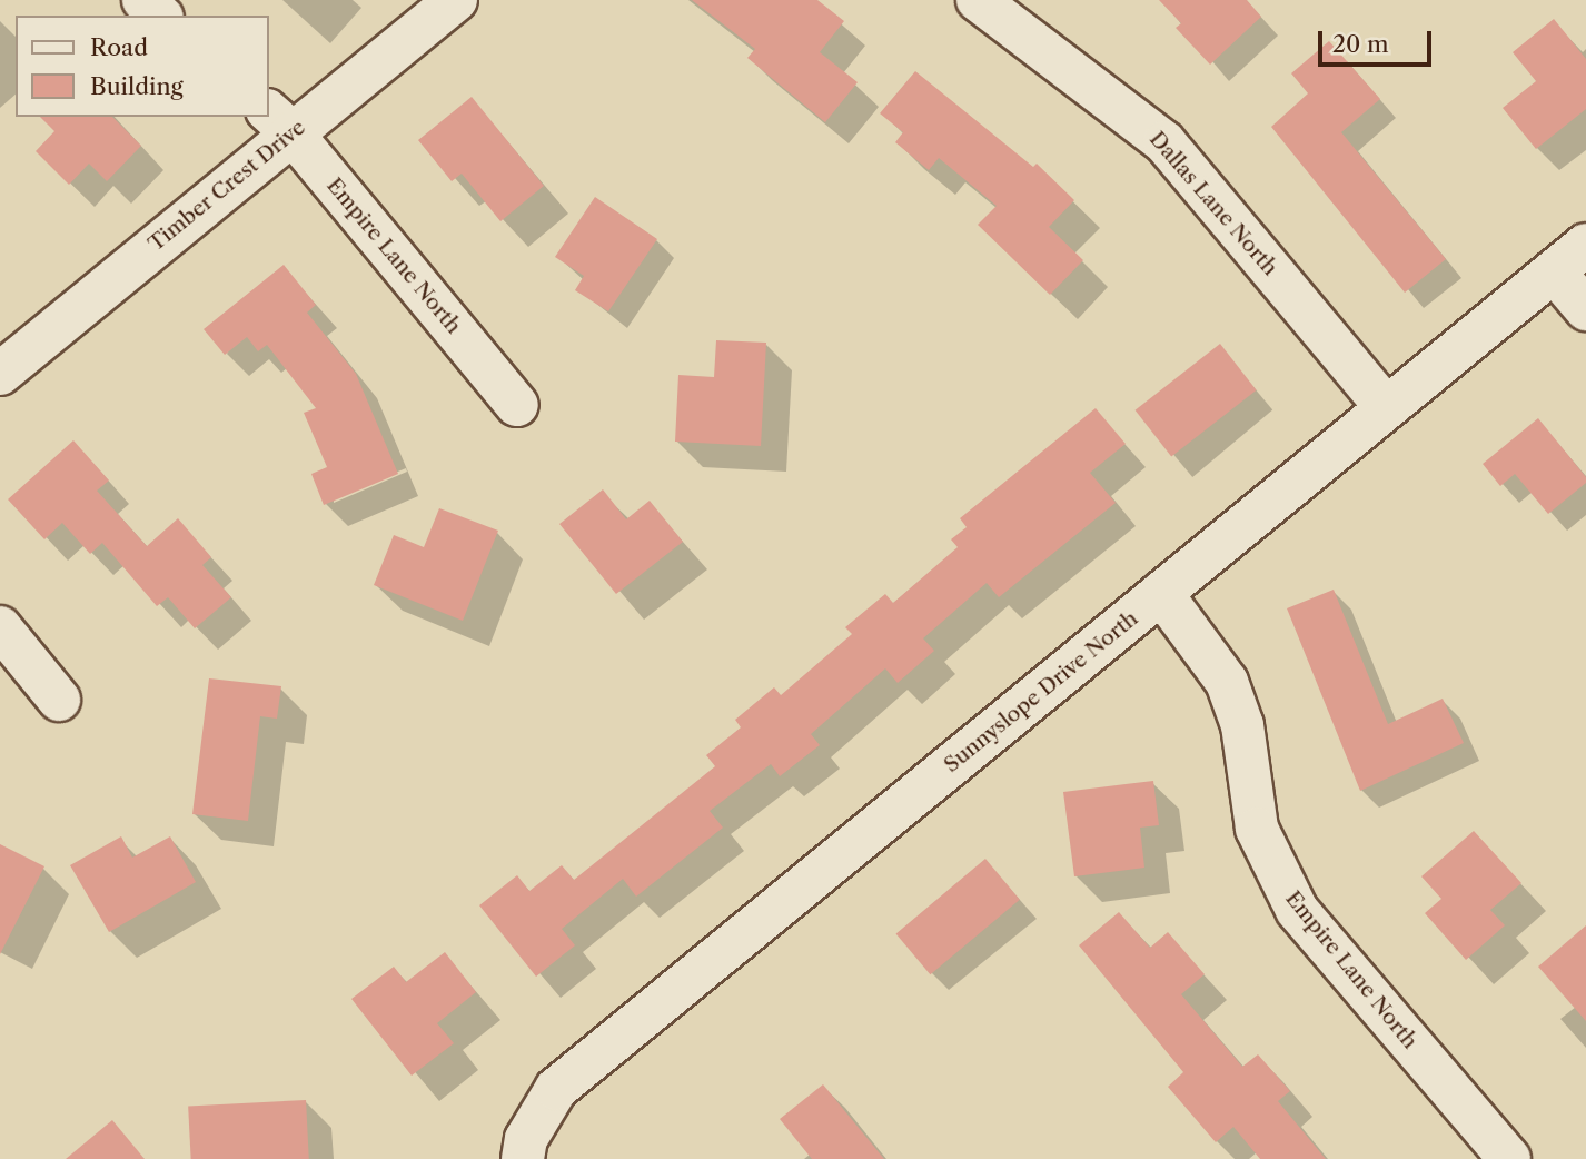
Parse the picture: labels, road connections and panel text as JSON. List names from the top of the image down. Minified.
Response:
{"streets":{"street":["Timber Crest Drive","Dallas Lane North","Empire Lane North","Sunnyslope Drive North"]},"crossings":[["Timber Crest Drive","Empire Lane North"],["Dallas Lane North","Sunnyslope Drive North"],["Empire Lane North","Sunnyslope Drive North"]],"legend":["Road","Building"],"scale_bar":"20 m"}
